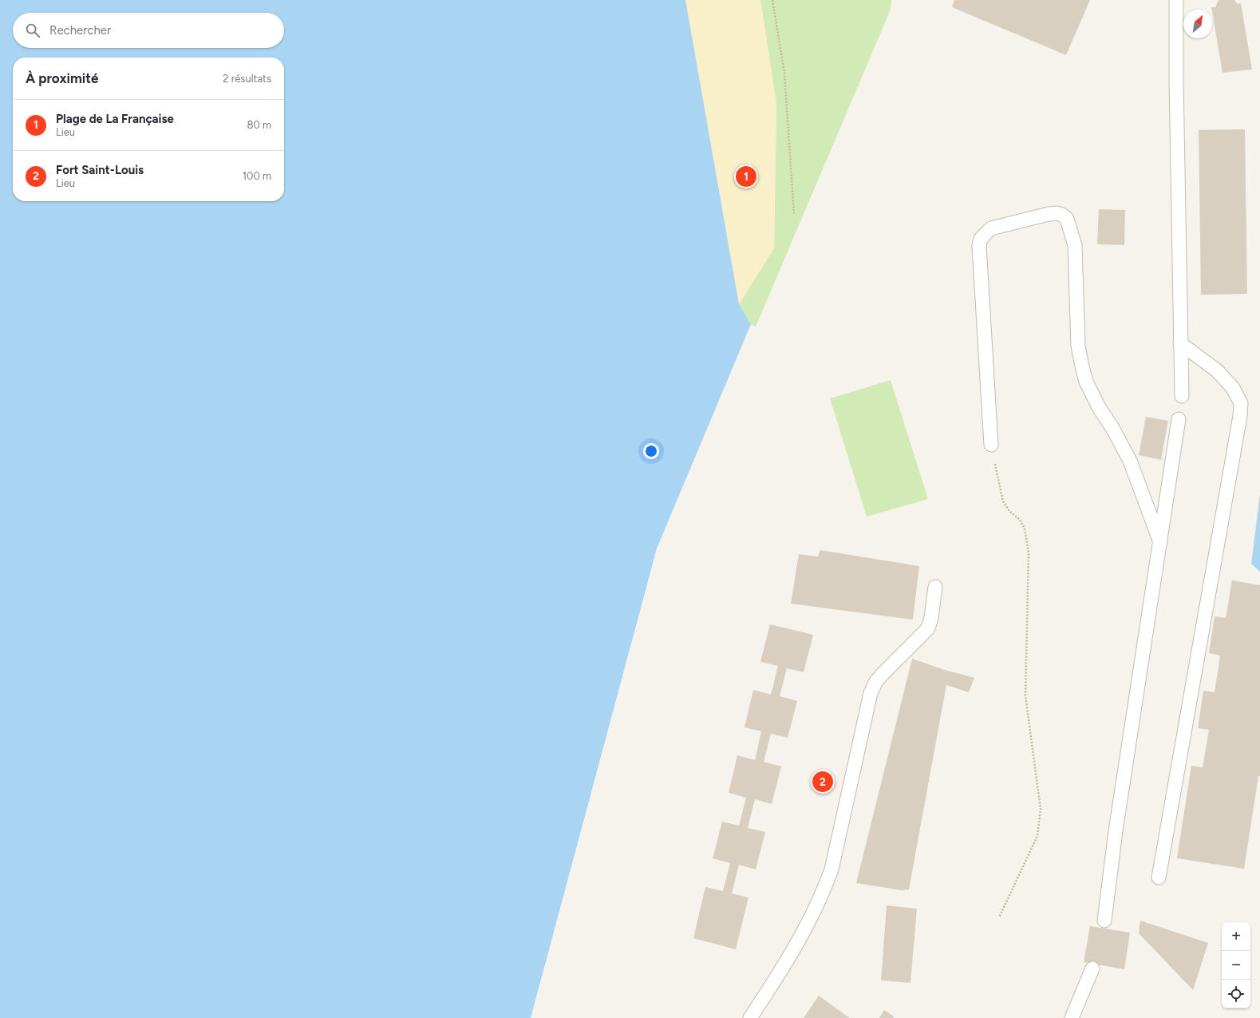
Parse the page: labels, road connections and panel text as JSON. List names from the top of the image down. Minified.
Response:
{"north":"top right","page":{"search":"Rechercher","heading":["À proximité","2 résultats"],"list":[{"mark":"1","name":"Plage de La Française","note":"Lieu","value":"80 m"},{"mark":"2","name":"Fort Saint-Louis","note":"Lieu","value":"100 m"}],"pins":["1","2"],"map_buttons":["+","−"]}}
